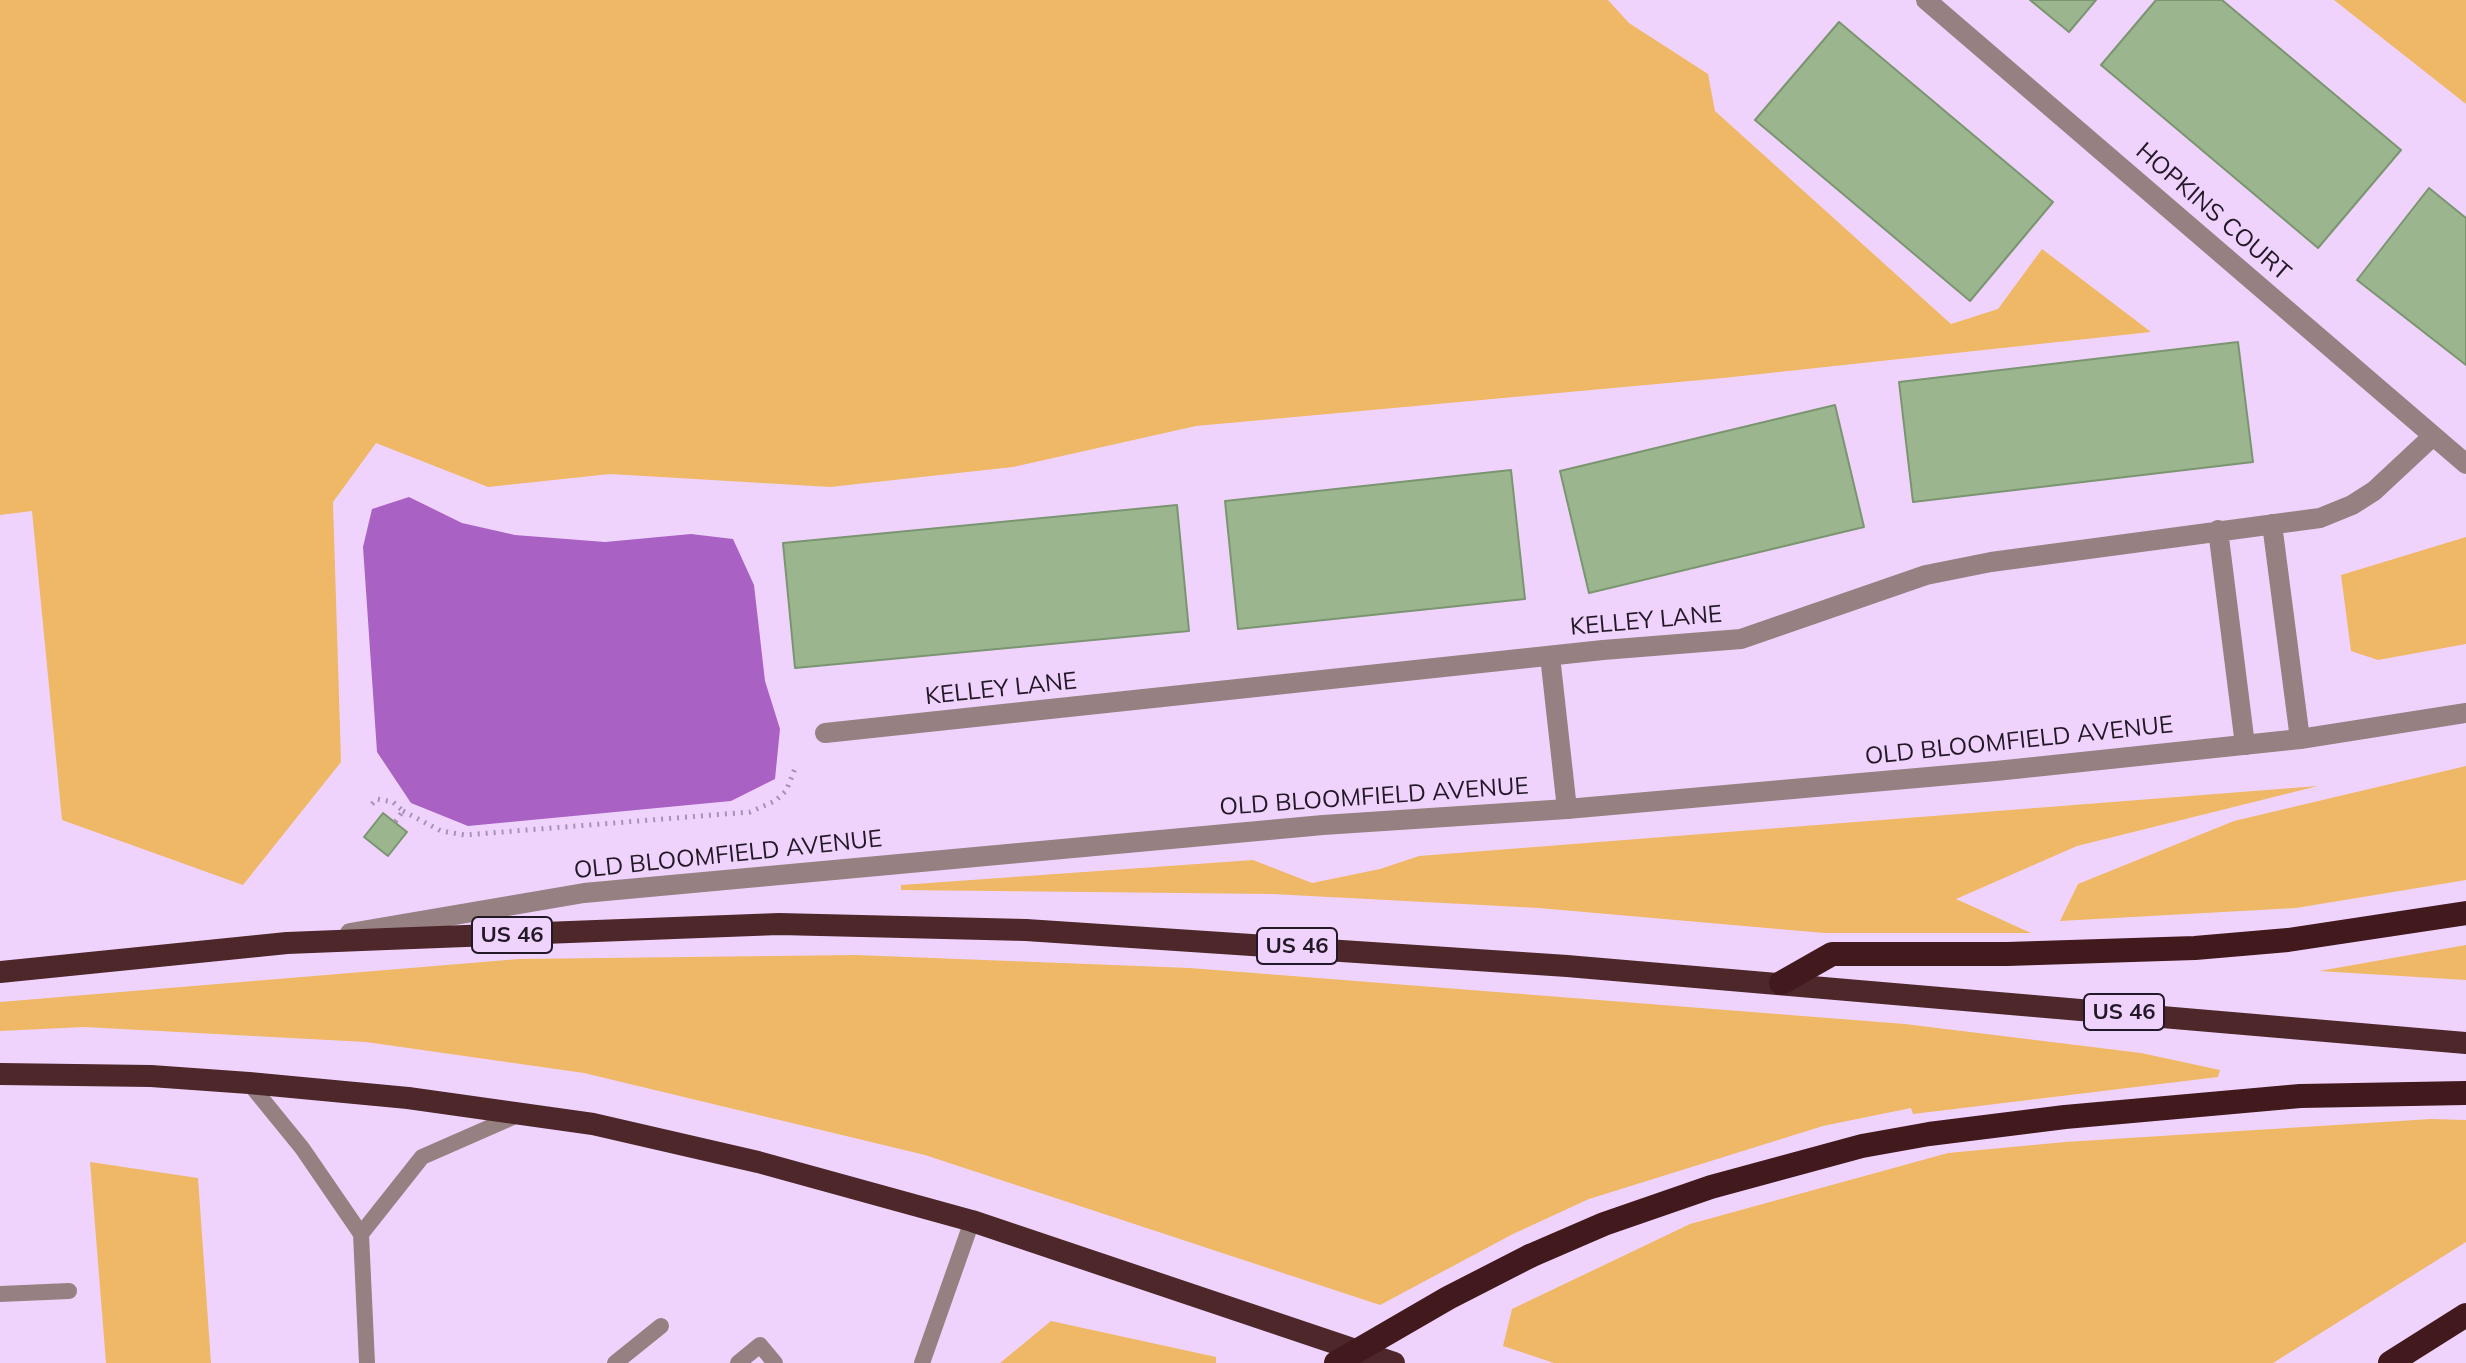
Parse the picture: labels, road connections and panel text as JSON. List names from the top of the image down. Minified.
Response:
{"streets":{"highway":["US 46"],"street":["HOPKINS COURT","KELLEY LANE","OLD BLOOMFIELD AVENUE"]},"crossings":[["HOPKINS COURT","KELLEY LANE"],["OLD BLOOMFIELD AVENUE","US 46"]]}
